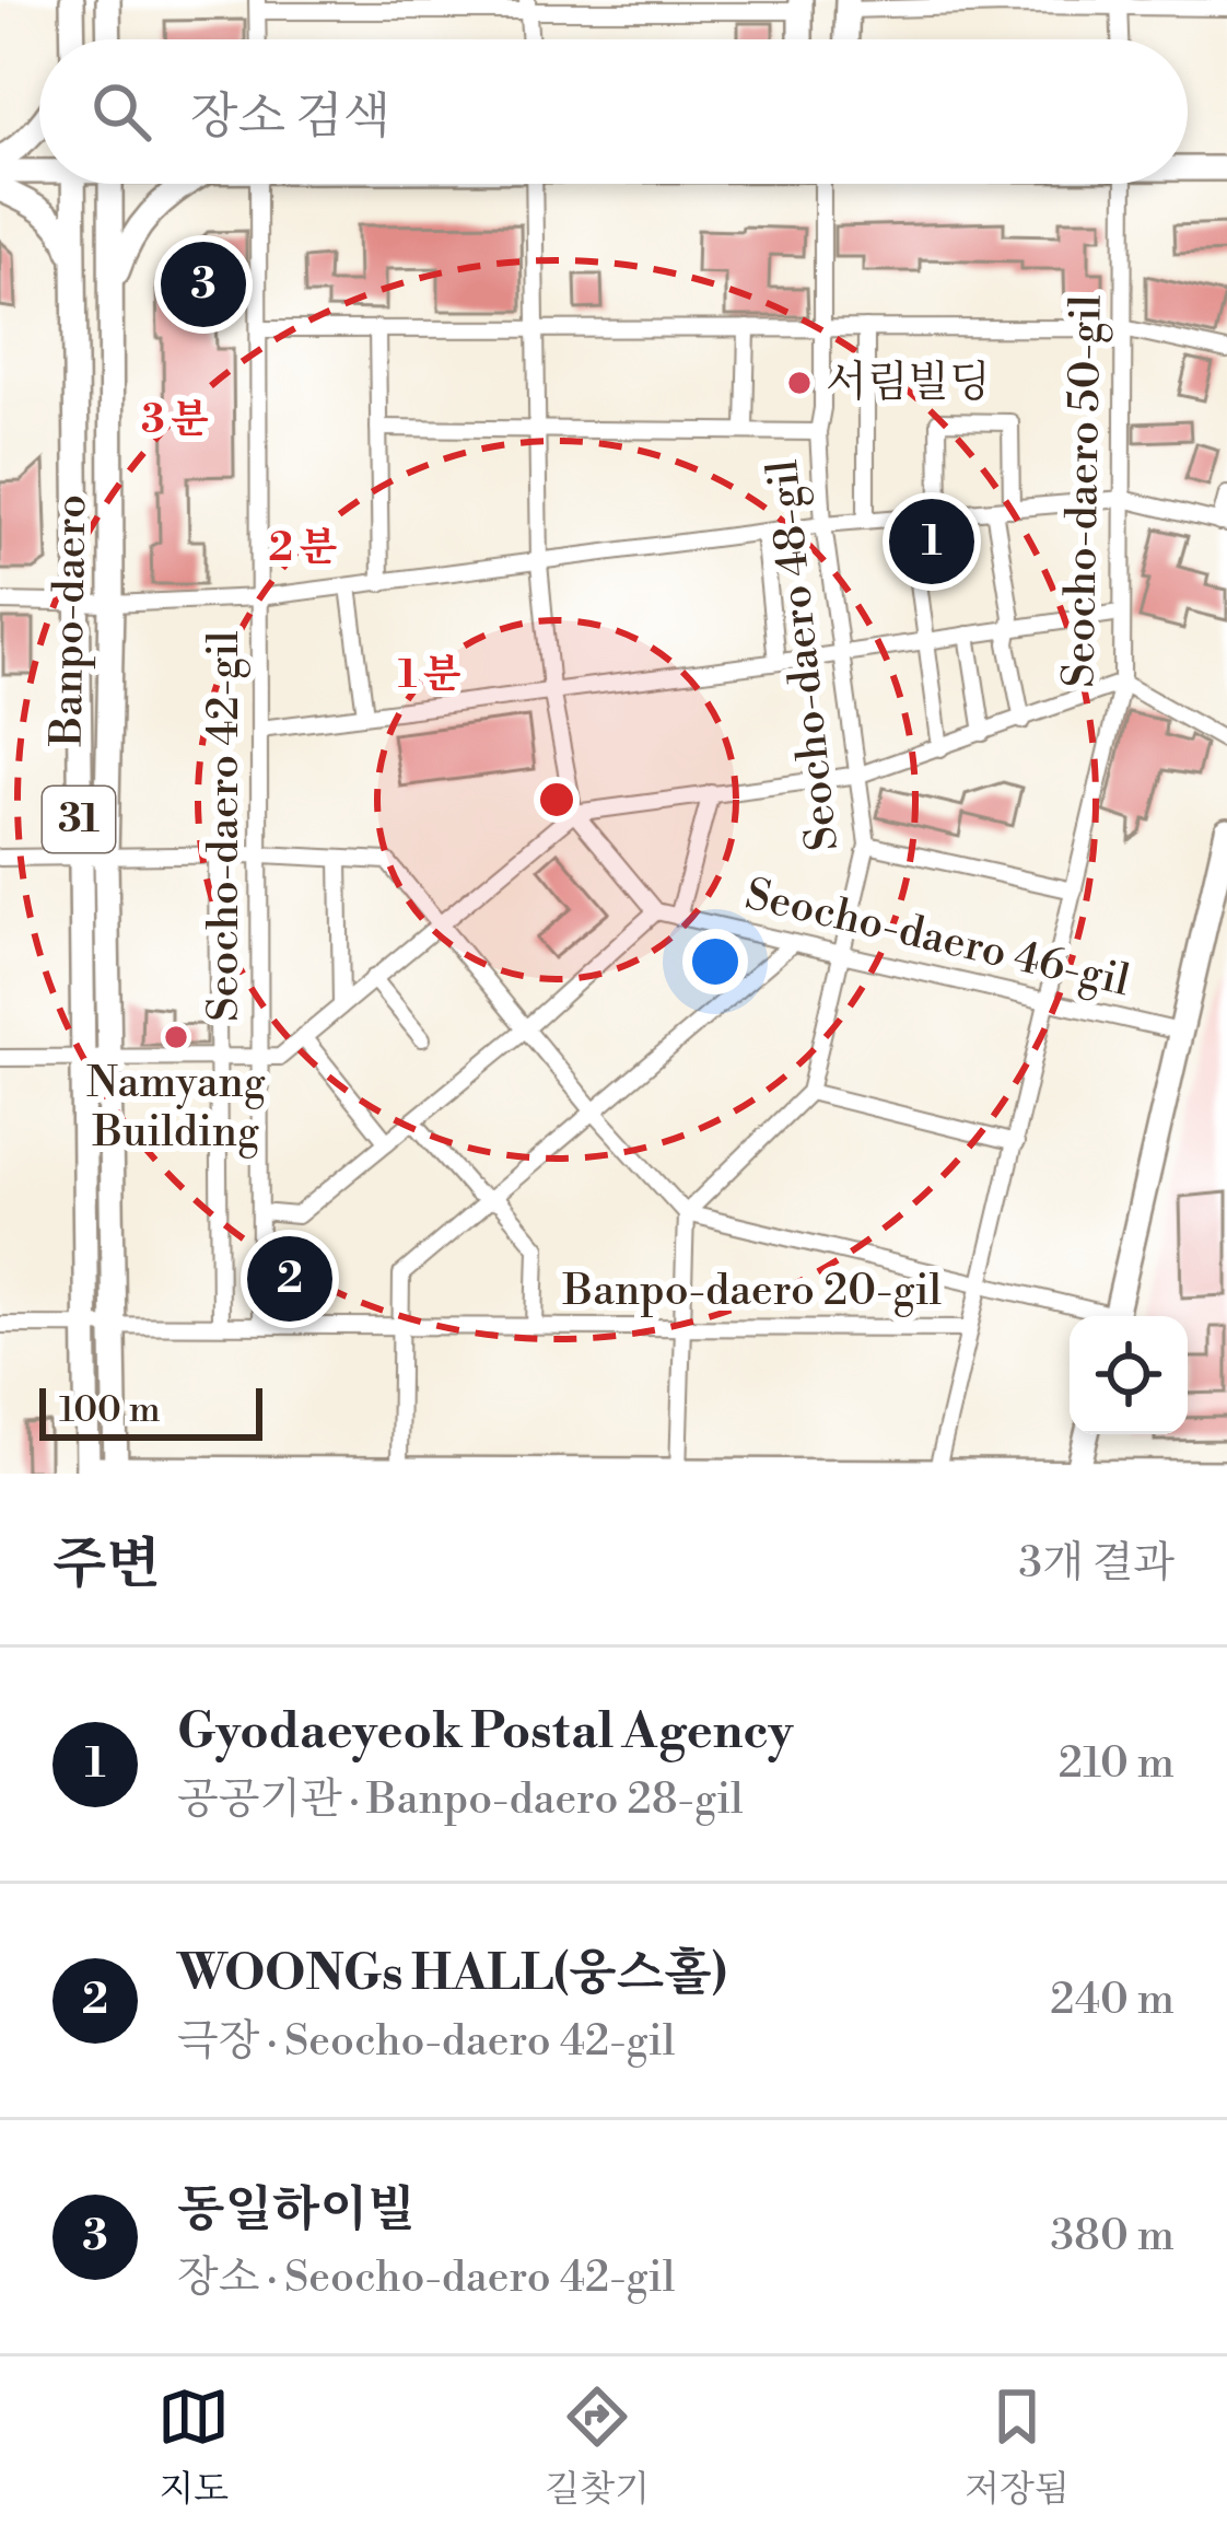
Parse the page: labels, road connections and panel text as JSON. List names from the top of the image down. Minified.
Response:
{"streets":{"main road":["Banpo-daero","31"],"street":["Seocho-daero 50-gil","Seocho-daero 48-gil","Seocho-daero 42-gil","Seocho-daero 46-gil","Banpo-daero 20-gil"]},"crossings":[["Seocho-daero 50-gil","Seocho-daero 46-gil"],["Seocho-daero 50-gil","Banpo-daero 20-gil"],["Banpo-daero","Banpo-daero 20-gil"],["Seocho-daero 48-gil","Seocho-daero 46-gil"],["Seocho-daero 42-gil","Banpo-daero 20-gil"]],"places":["서림빌딩","Namyang Building"],"scale_bar":"100 m","page":{"search":"장소 검색","pins":["3","1","2"],"scale":"100 m","heading":["주변","3개 결과"],"list":[{"mark":"1","name":"Gyodaeyeok Postal Agency","note":"공공기관 · Banpo-daero 28-gil","value":"210 m"},{"mark":"2","name":"WOONGs HALL(웅스홀)","note":"극장 · Seocho-daero 42-gil","value":"240 m"},{"mark":"3","name":"동일하이빌","note":"장소 · Seocho-daero 42-gil","value":"380 m"}],"nav":["지도","길찾기","저장됨"]},"rings":["3 분","2 분","1 분"]}
